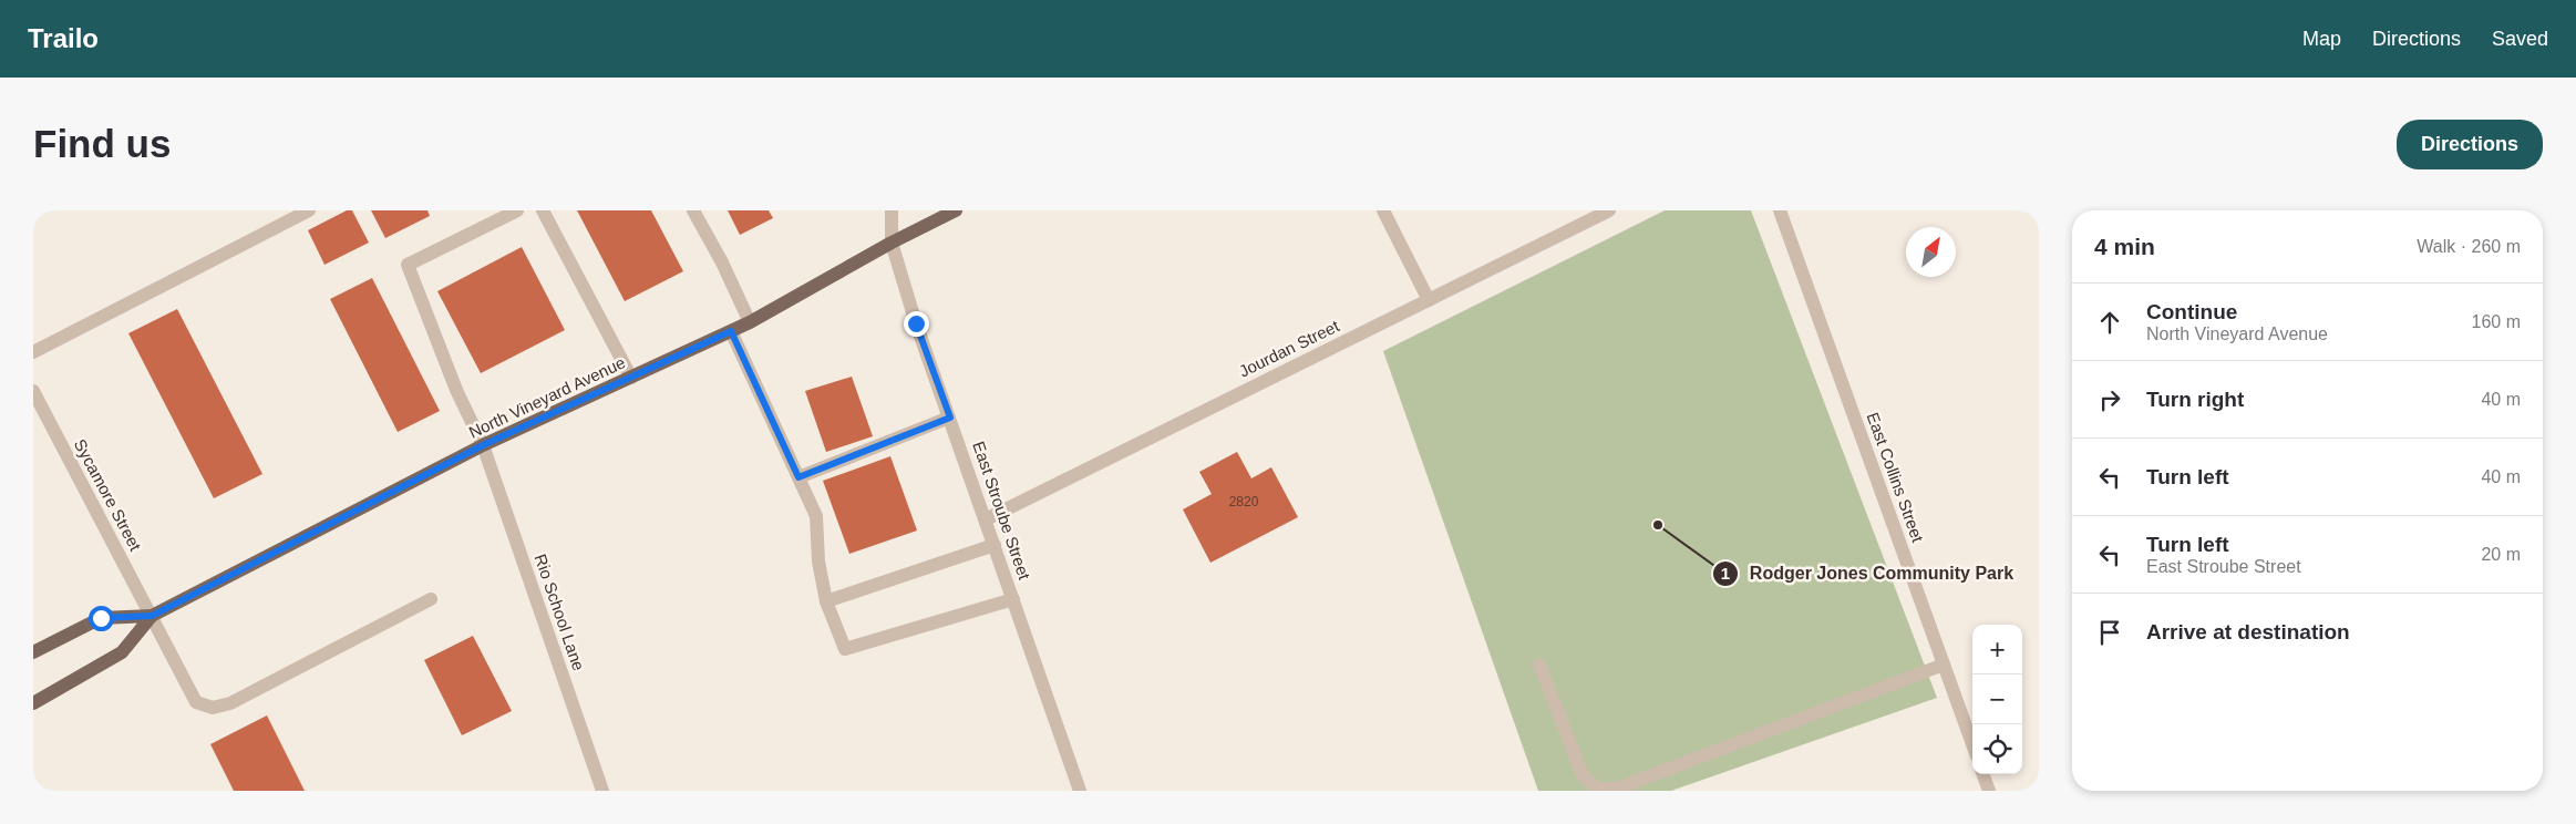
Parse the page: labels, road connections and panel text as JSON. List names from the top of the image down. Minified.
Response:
{"streets":{"main road":["North Vineyard Avenue"],"street":["Jourdan Street","East Collins Street","Sycamore Street","East Stroube Street","Rio School Lane"]},"crossings":[["Jourdan Street","East Stroube Street"],["North Vineyard Avenue","Sycamore Street"],["North Vineyard Avenue","East Stroube Street"],["North Vineyard Avenue","Rio School Lane"]],"places":["Rodger Jones Community Park"],"house_numbers":["2820"],"north":"top right","page":{"header":"Trailo","nav":["Map","Directions","Saved"],"buttons":"Directions","title":"Find us","heading":["4 min","Walk · 260 m"],"list":[["Continue","North Vineyard Avenue","160 m"],["Turn right","40 m"],["Turn left","40 m"],["Turn left","East Stroube Street","20 m"],"Arrive at destination"],"map_buttons":["+","−"]}}
